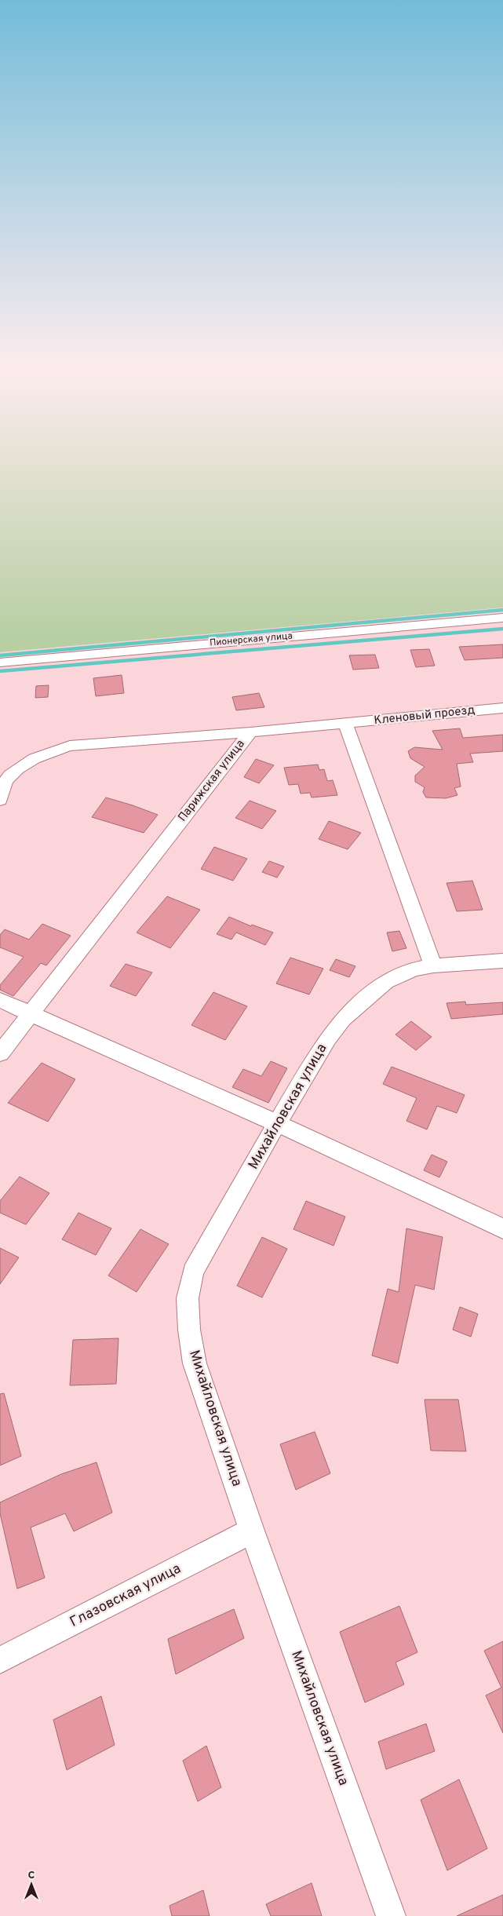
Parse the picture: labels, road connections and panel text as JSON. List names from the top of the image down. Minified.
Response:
{"streets":{"street":["Пионерская улица","Кленовый проезд","Парижская улица","Михайловская улица","Глазовская улица"]},"crossings":[["Кленовый проезд","Парижская улица"],["Михайловская улица","Глазовская улица"]],"north":"top"}
